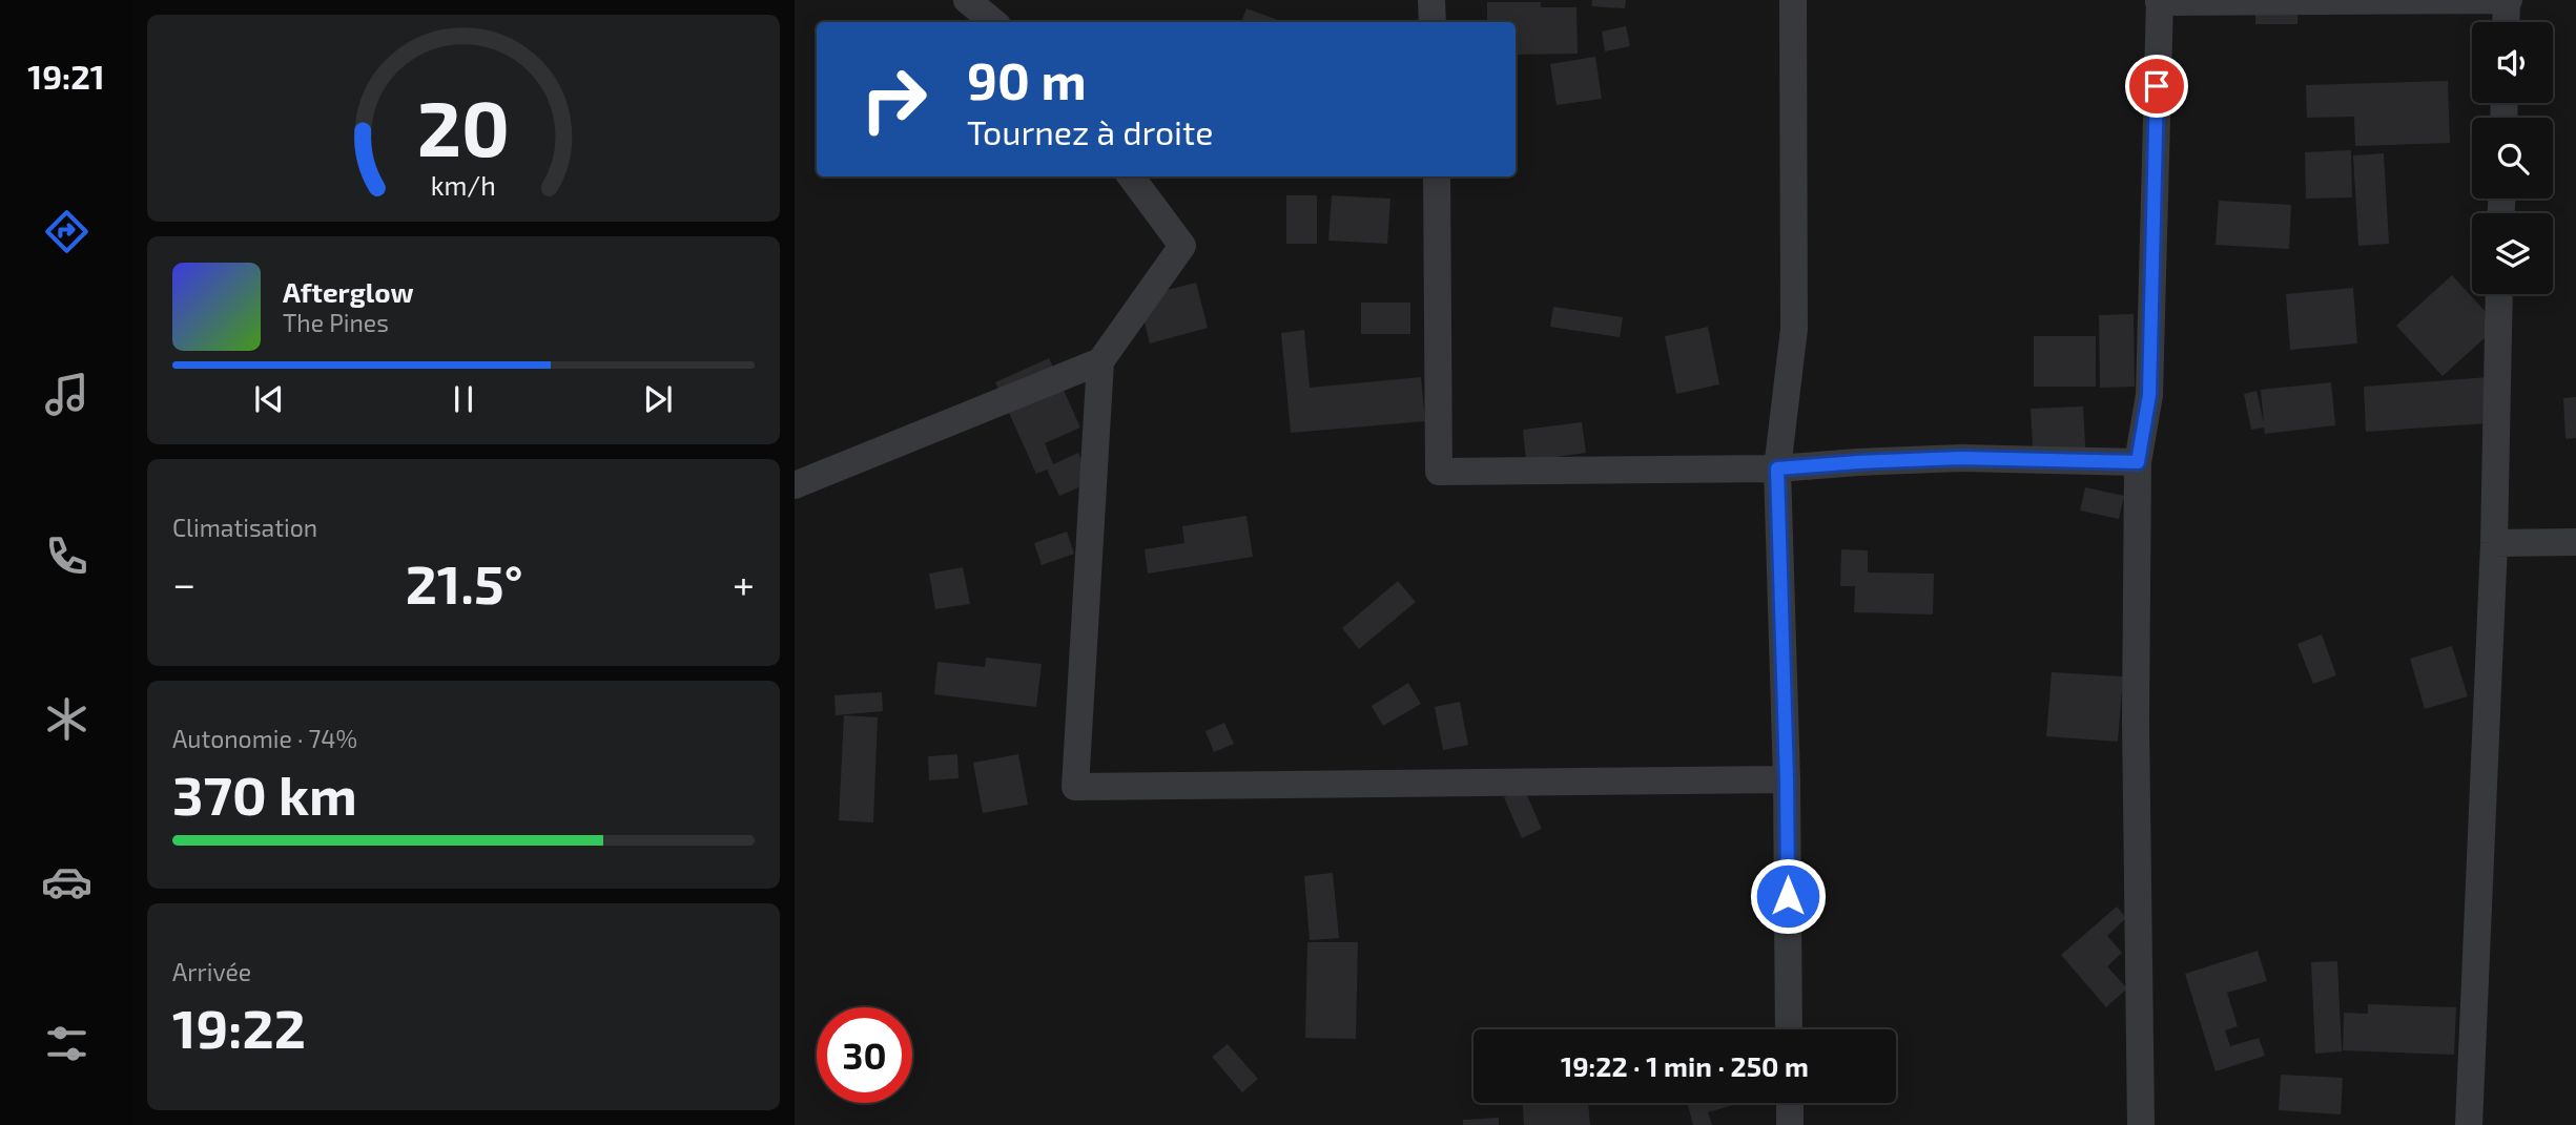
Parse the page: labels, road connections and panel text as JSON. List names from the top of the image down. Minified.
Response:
{"page":{"tabs":"19:21","turn":["90 m","Tournez à droite"],"song":["Afterglow","The Pines"],"tile":["Climatisation",["Autonomie · 74%","370 km"],["Arrivée","19:22"]],"heat":["−","21.5°","+"],"limit":"30","trip":"19:22 · 1 min · 250 m","gauge":["20","km/h"]}}
